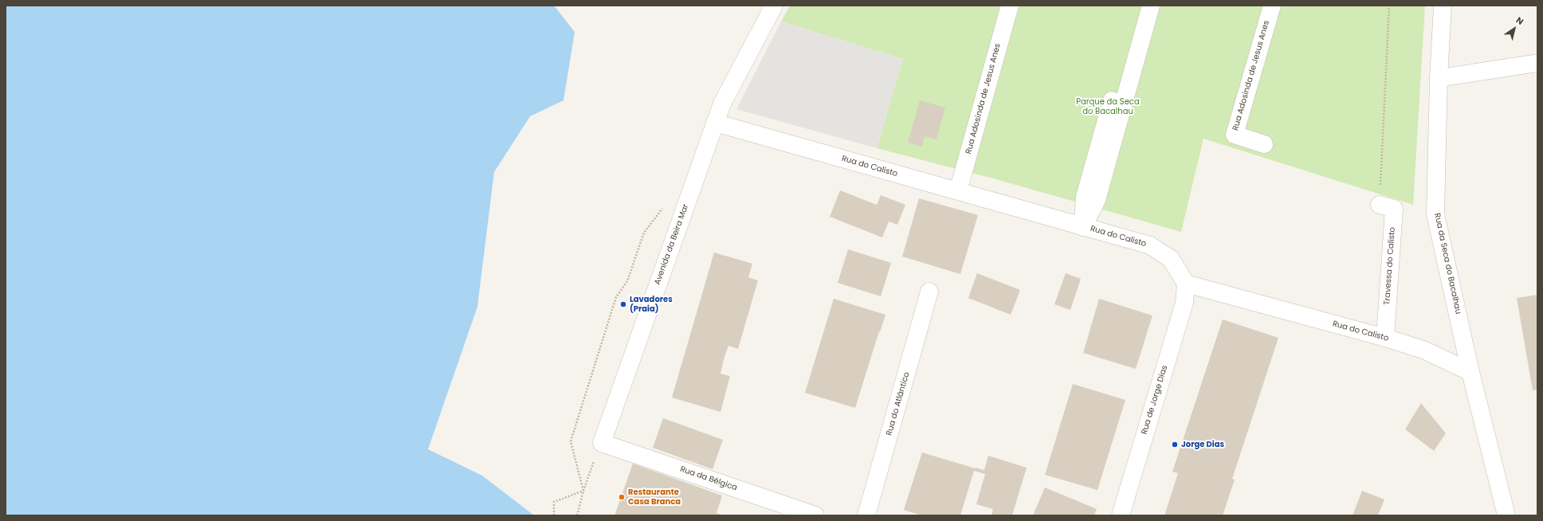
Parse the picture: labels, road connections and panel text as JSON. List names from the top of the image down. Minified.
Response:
{"streets":{"street":["Rua Adosinda de Jesus Anes","Rua do Calisto","Avenida da Beira Mar","Rua da Seca do Bacalhau","Travessa do Calisto","Rua de Jorge Dias","Rua do Atlântico","Rua da Bélgica"]},"crossings":[["Rua Adosinda de Jesus Anes","Rua do Calisto"],["Rua do Calisto","Avenida da Beira Mar"],["Rua do Calisto","Rua da Seca do Bacalhau"],["Rua do Calisto","Travessa do Calisto"],["Rua do Calisto","Rua de Jorge Dias"],["Avenida da Beira Mar","Rua da Bélgica"]],"parks":["Parque da Seca do Bacalhau"],"places":["Lavadores (Praia)","Jorge Dias","Restaurante Casa Branca"],"north":"top right"}
